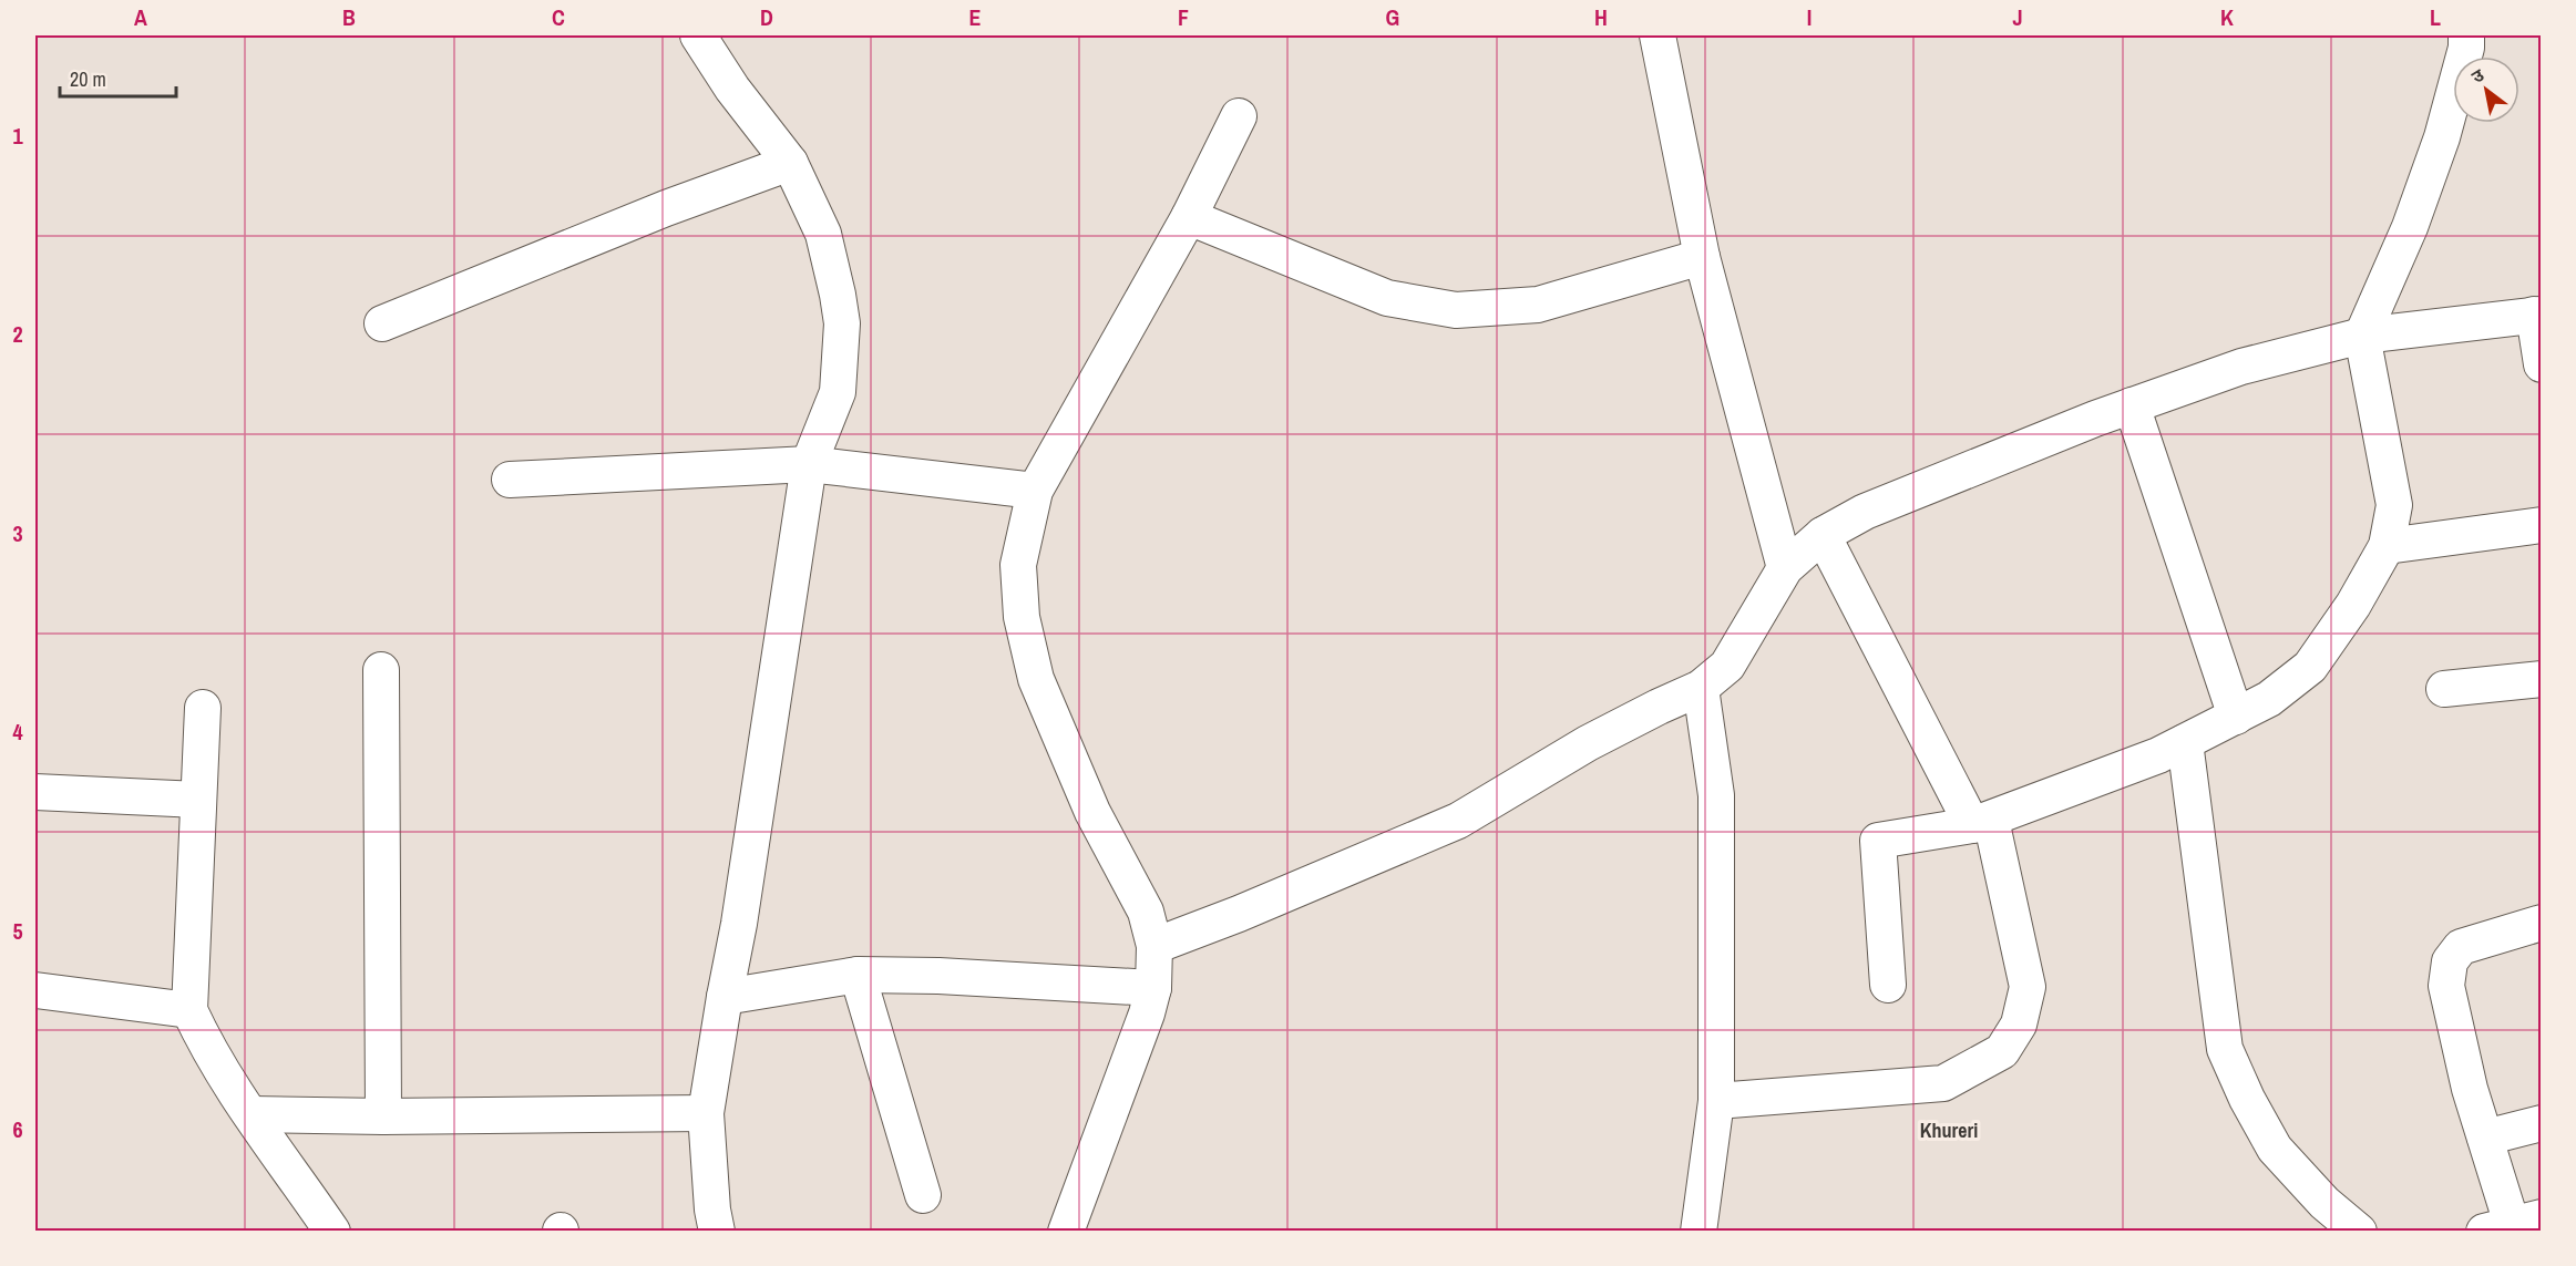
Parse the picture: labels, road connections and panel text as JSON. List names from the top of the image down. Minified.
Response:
{"districts":["Khureri"],"scale_bar":"20 m","north":"top left","grid":{"columns":["A","B","C","D","E","F","G","H","I","J","K","L"],"rows":["1","2","3","4","5","6"]}}
